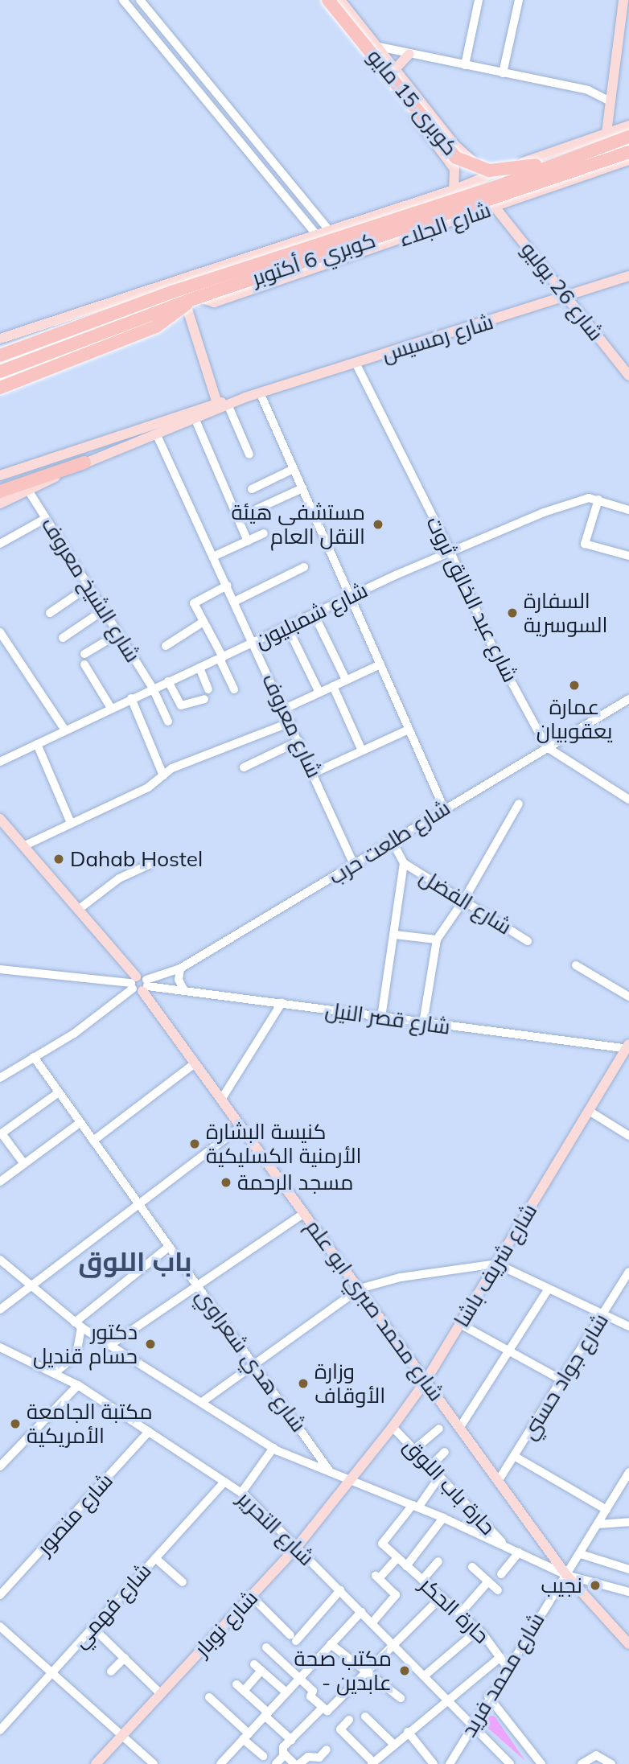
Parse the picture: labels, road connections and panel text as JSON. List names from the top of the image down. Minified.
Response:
{"streets":{"highway":["كوبرى 15 مايو","كوبري 6 أكتوبر"],"main road":["شارع الجلاء","شارع 26 يوليو","شارع رمسيس","شارع شريف باشا","شارع محمد صبري ابو علم","شارع نوبار"],"street":["شارع الشيخ معروف","شارع عبد الخالق ثروت","شارع شمبليون","شارع معروف","شارع طلعت حرب","شارع الفضل","شارع قصر النيل","شارع هدي شعراوي","شارع جواد حسني","حارة باب اللوق","شارع منصور","شارع التحرير","شارع فهمي","حارة الحكر","شارع محمد فريد"]},"crossings":[["كوبرى 15 مايو","كوبري 6 أكتوبر"],["شارع الجلاء","شارع 26 يوليو"],["شارع 26 يوليو","شارع رمسيس"],["شارع رمسيس","شارع الشيخ معروف"],["شارع رمسيس","شارع عبد الخالق ثروت"],["شارع رمسيس","شارع معروف"],["شارع الشيخ معروف","شارع شمبليون"],["شارع عبد الخالق ثروت","شارع شمبليون"],["شارع عبد الخالق ثروت","شارع طلعت حرب"],["شارع شمبليون","شارع معروف"],["شارع معروف","شارع طلعت حرب"],["شارع طلعت حرب","شارع قصر النيل"],["شارع طلعت حرب","شارع محمد صبري ابو علم"],["شارع طلعت حرب","شارع هدي شعراوي"],["شارع قصر النيل","شارع شريف باشا"],["شارع قصر النيل","شارع محمد صبري ابو علم"],["شارع شريف باشا","شارع محمد صبري ابو علم"],["شارع شريف باشا","حارة باب اللوق"],["شارع شريف باشا","شارع نوبار"],["شارع محمد صبري ابو علم","شارع جواد حسني"],["شارع محمد صبري ابو علم","شارع محمد فريد"],["شارع منصور","شارع التحرير"],["شارع التحرير","شارع فهمي"],["شارع التحرير","شارع نوبار"],["شارع التحرير","شارع محمد فريد"],["حارة الحكر","شارع محمد فريد"]],"districts":["باب اللوق"],"places":["مستشفى هيئة النقل العام","السفارة السوسرية","عمارة يعقوبيان","Dahab Hostel","كنيسة البشارة الأرمنية الكسليكية","مسجد الرحمة","دكتور حسام قنديل","وزارة الأوقاف","مكتبة الجامعة الأمريكية","نجيب","مكتب صحة - عابدين"]}
